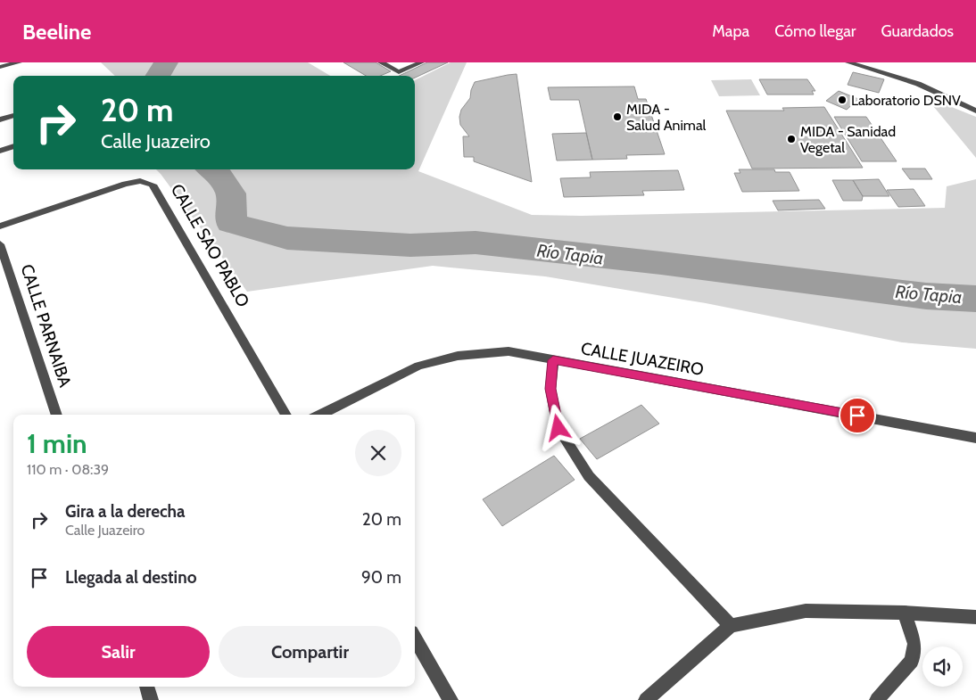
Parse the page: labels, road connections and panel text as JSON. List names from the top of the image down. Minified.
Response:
{"streets":{"street":["CALLE SAO PABLO","CALLE PARNAIBA","CALLE JUAZEIRO"]},"water":["Río Tapia"],"places":["Laboratorio DSNV","MIDA - Salud Animal","MIDA - Sanidad Vegetal"],"page":{"header":"Beeline","nav":["Mapa","Cómo llegar","Guardados"],"turn":["20 m","Calle Juazeiro"],"heading":["1 min","110 m · 08:39"],"list":[{"name":"Gira a la derecha","note":"Calle Juazeiro","value":"20 m"},{"name":"Llegada al destino","value":"90 m"}],"buttons":["Salir","Compartir"]}}
